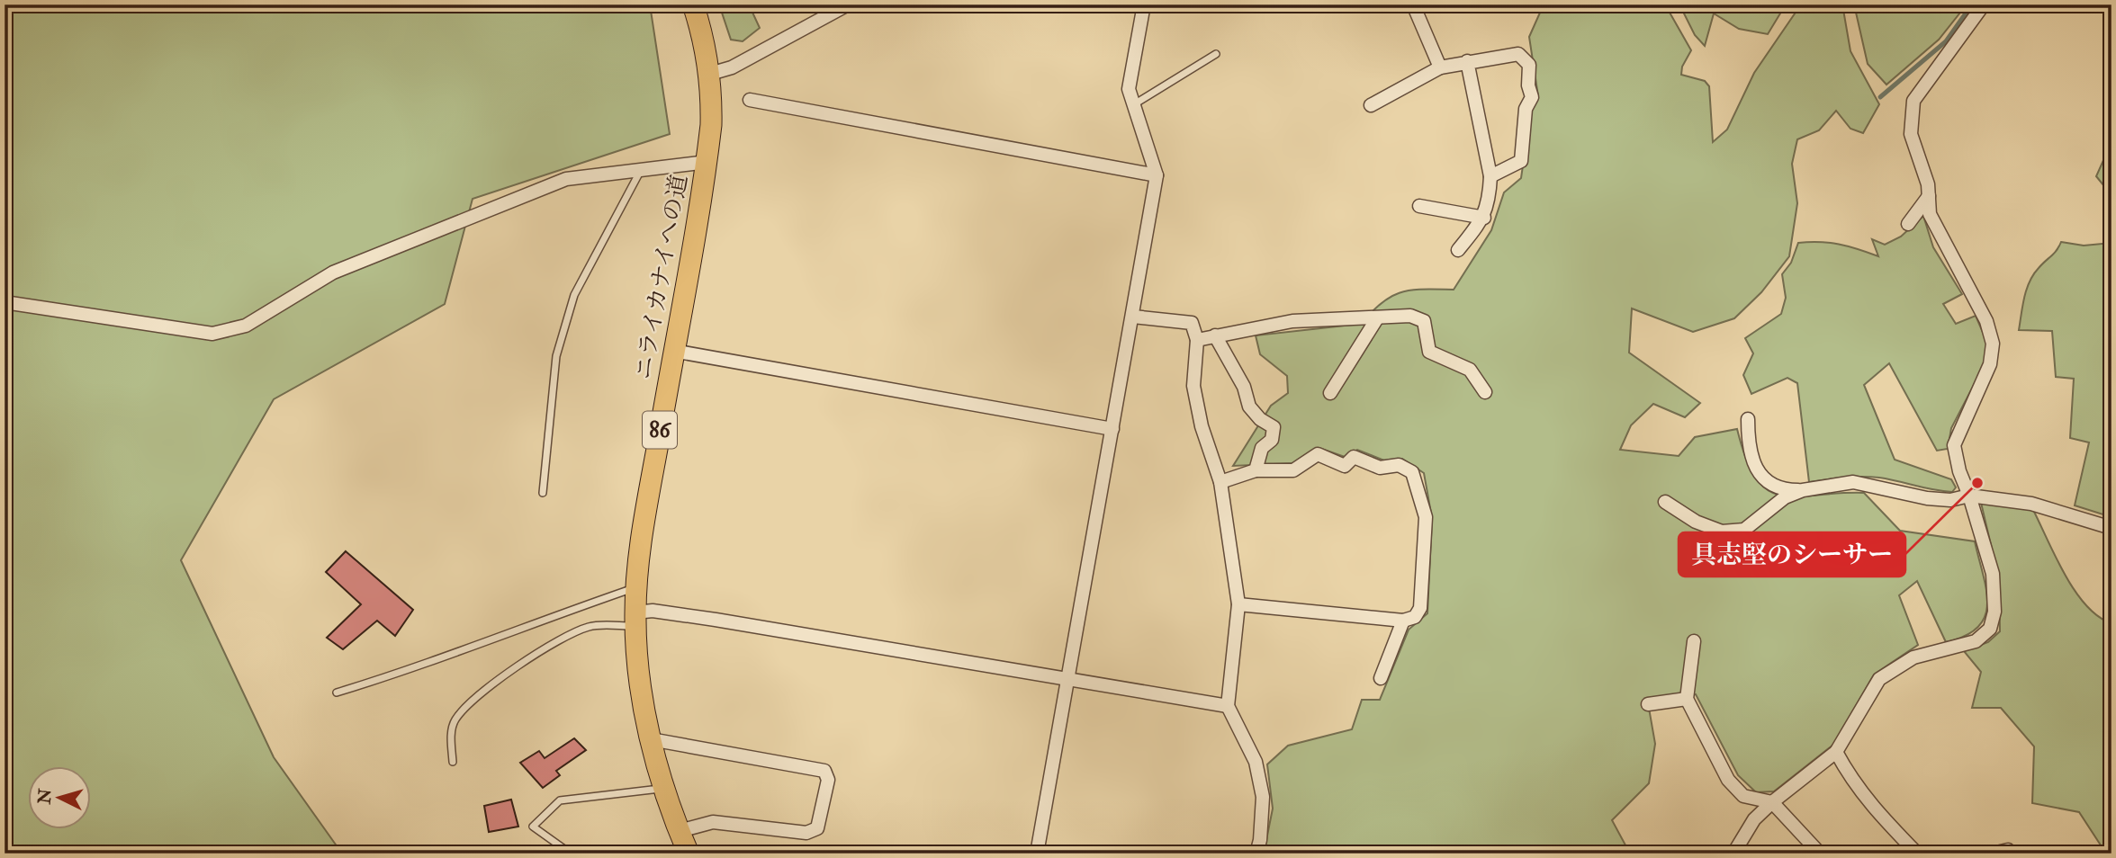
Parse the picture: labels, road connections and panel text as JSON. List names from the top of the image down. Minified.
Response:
{"streets":{"main road":["ニライカナイへの道","86"]},"places":["具志堅のシーサー"],"north":"left"}
